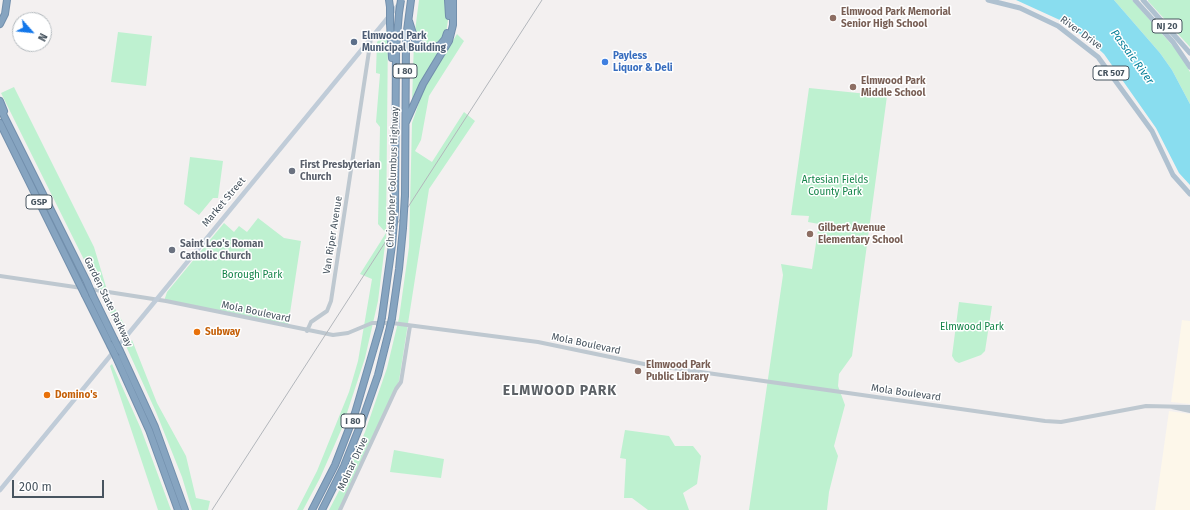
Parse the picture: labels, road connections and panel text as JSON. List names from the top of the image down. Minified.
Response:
{"streets":{"highway":["I 80","Christopher Columbus Highway","GSP","Garden State Parkway"],"main road":["NJ 20","River Drive","CR 507","Market Street"],"street":["Van Riper Avenue","Mola Boulevard","Molnar Drive"]},"crossings":[["Christopher Columbus Highway","Market Street"],["Market Street","Van Riper Avenue"],["Market Street","Mola Boulevard"],["Van Riper Avenue","Mola Boulevard"],["Mola Boulevard","Molnar Drive"]],"districts":["ELMWOOD PARK"],"water":["Passaic River"],"parks":["Artesian Fields County Park","Borough Park","Elmwood Park"],"places":["Elmwood Park Memorial Senior High School","Elmwood Park Municipal Building","Payless Liquor & Deli","Elmwood Park Middle School","First Presbyterian Church","Gilbert Avenue Elementary School","Saint Leo's Roman Catholic Church","Subway","Elmwood Park Public Library","Domino's"],"scale_bar":"200 m","north":"bottom right"}
